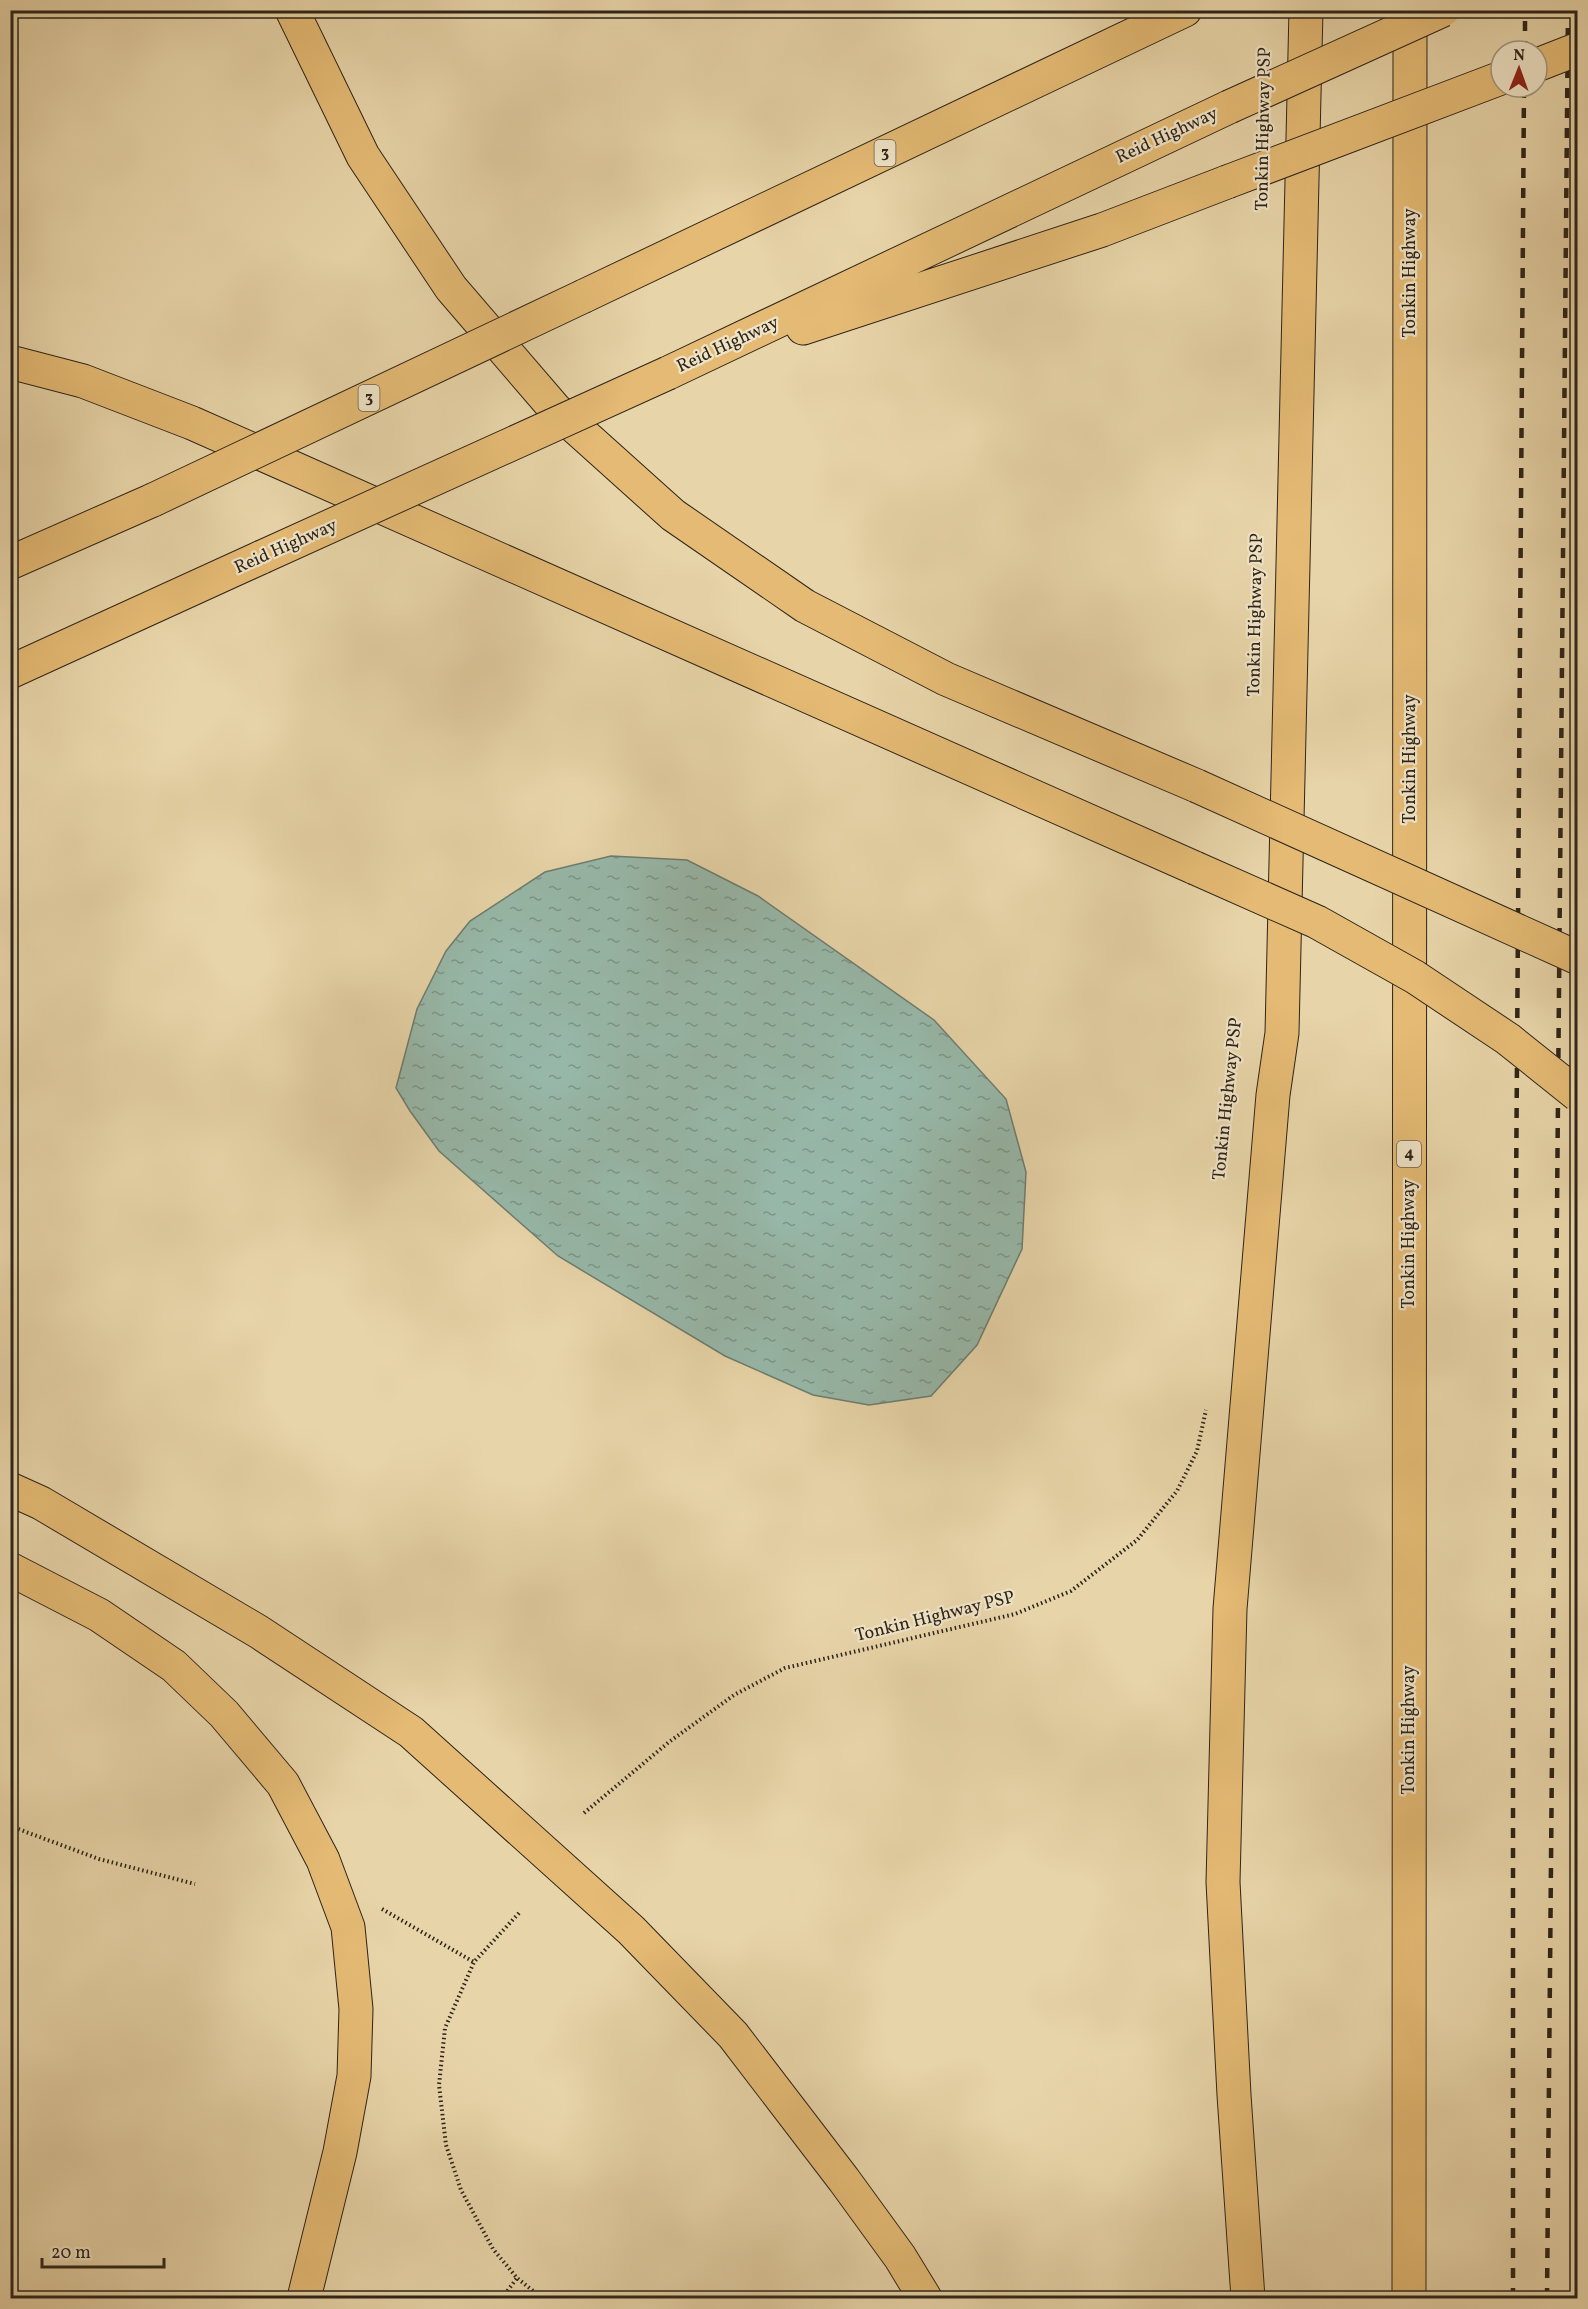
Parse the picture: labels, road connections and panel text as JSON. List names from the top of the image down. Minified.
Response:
{"streets":{"highway":["Reid Highway","3","Tonkin Highway","4"],"path":["Tonkin Highway PSP"]},"scale_bar":"20 m","north":"top"}
